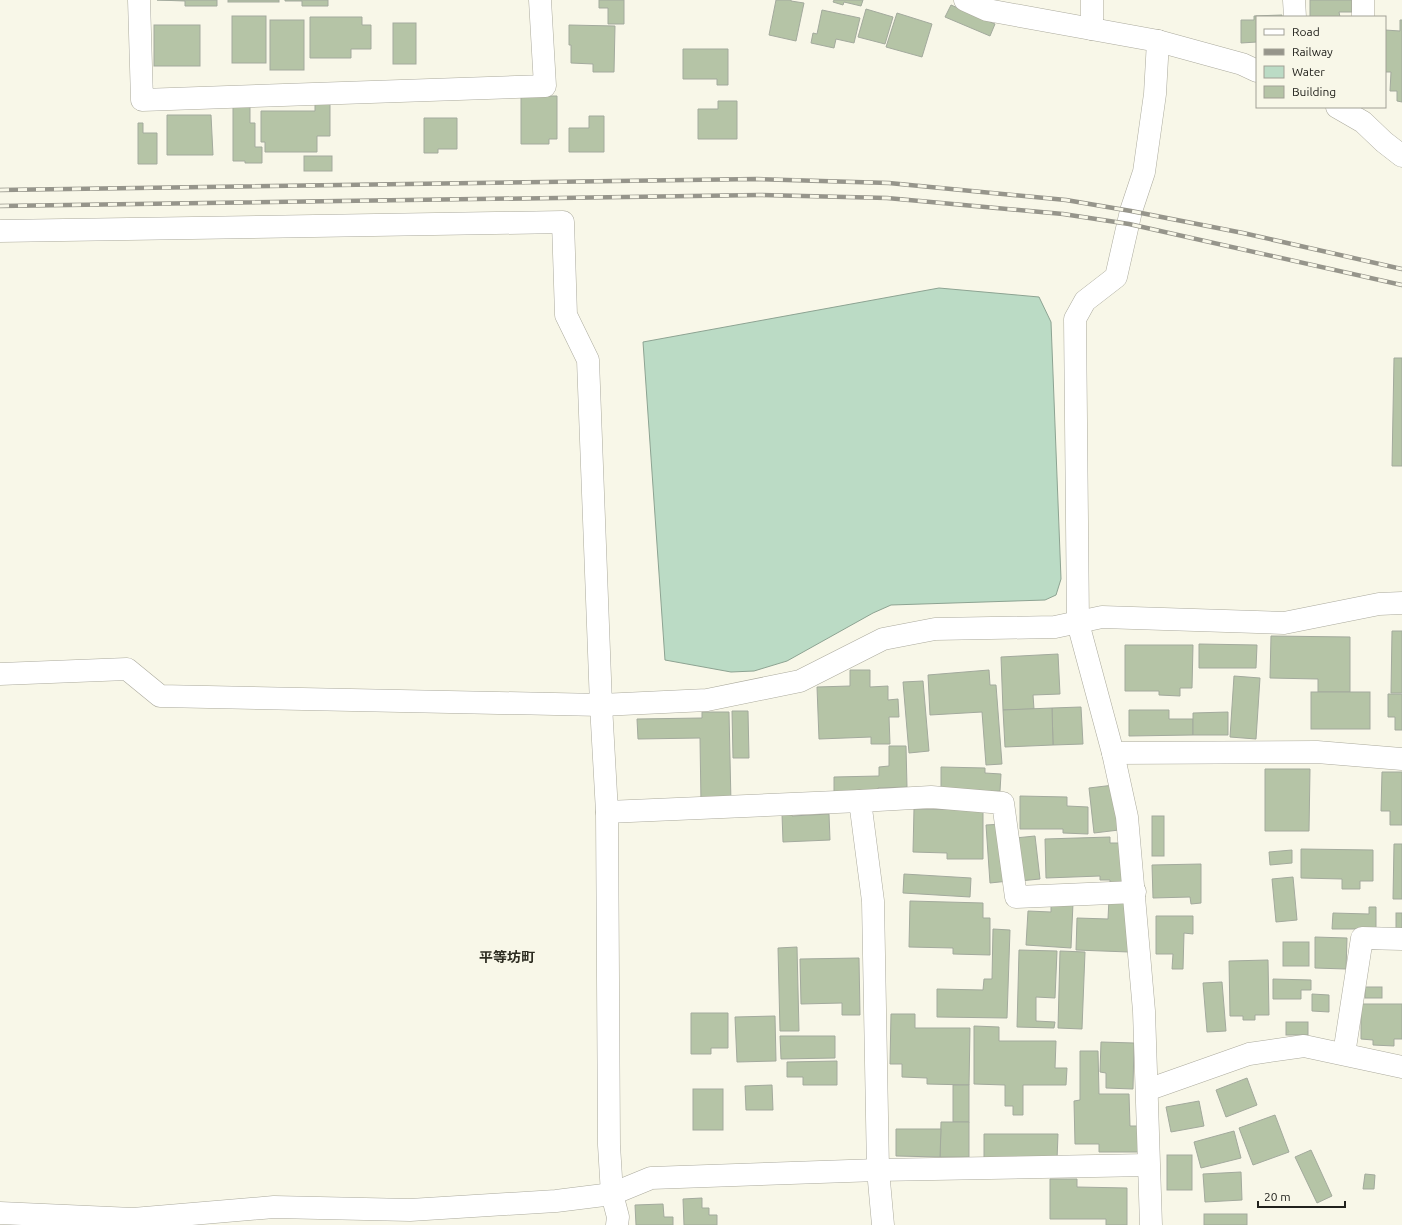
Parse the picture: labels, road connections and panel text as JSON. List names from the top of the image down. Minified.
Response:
{"districts":["平等坊町"],"legend":["Road","Railway","Water","Building"],"scale_bar":"20 m"}
